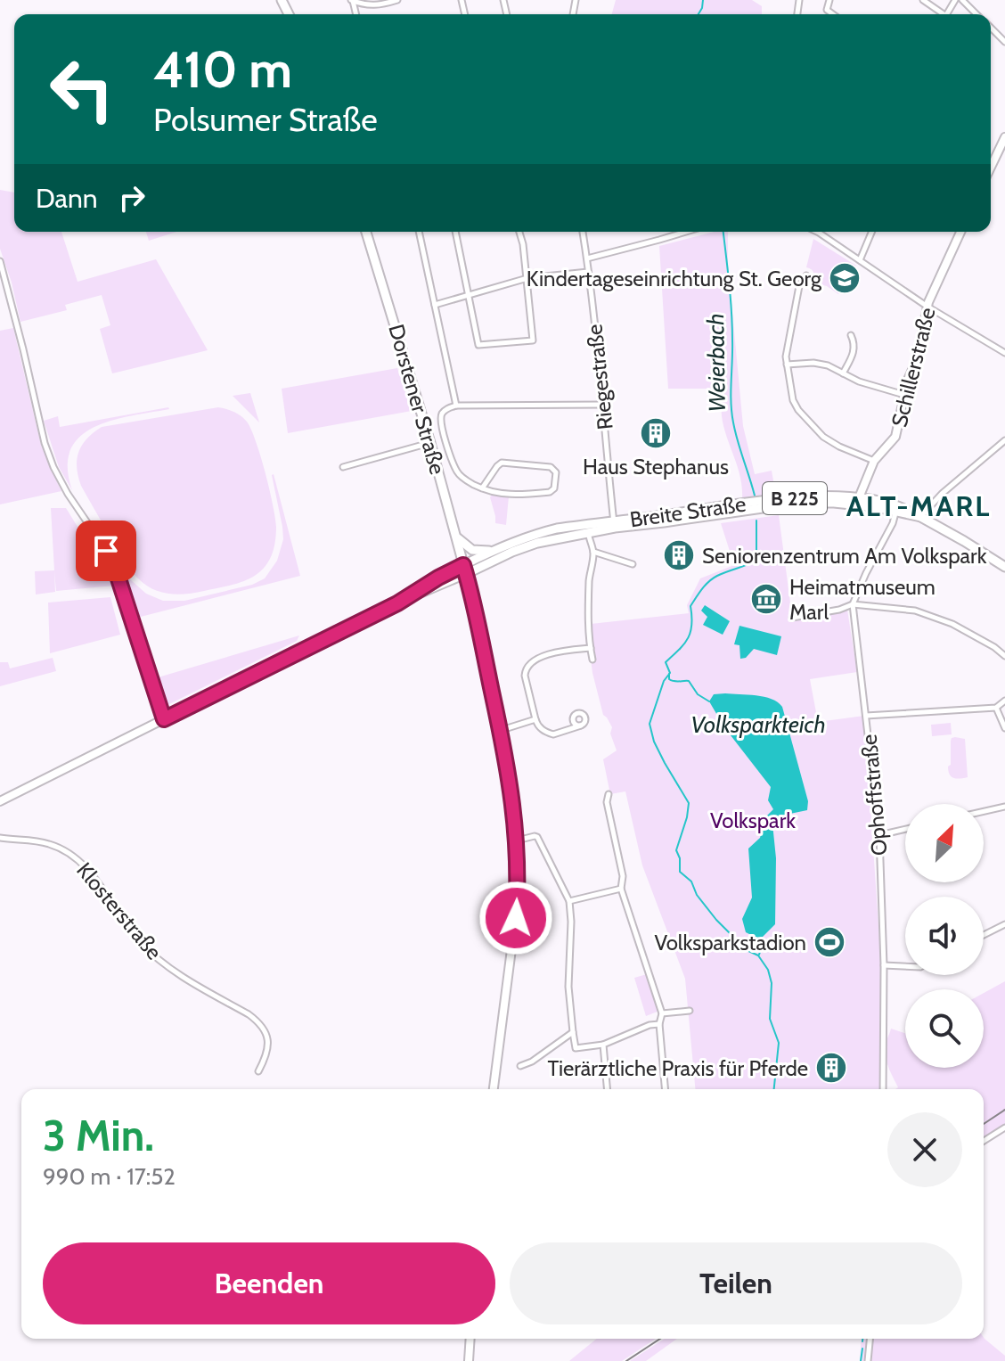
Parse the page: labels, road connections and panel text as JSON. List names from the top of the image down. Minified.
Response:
{"streets":{"main road":["Schillerstraße","Dorstener Straße","B 225","Breite Straße"],"street":["Riegestraße","Ophoffstraße","Klosterstraße"]},"crossings":[["Schillerstraße","Breite Straße"],["Riegestraße","Breite Straße"],["Dorstener Straße","Breite Straße"],["B 225","Breite Straße"]],"districts":["ALT-MARL"],"water":["Weierbach","Volksparkteich"],"parks":["Volkspark"],"places":{"school or university":["Kindertageseinrichtung St. Georg"],"building":["Haus Stephanus","Seniorenzentrum Am Volkspark","Tierärztliche Praxis für Pferde"],"museum":["Heimatmuseum Marl"],"sports":["Volksparkstadion"]},"north":"top right","page":{"turn":["410 m","Polsumer Straße"],"then":"Dann","heading":["3 Min.","990 m · 17:52"],"buttons":["Beenden","Teilen"]}}
